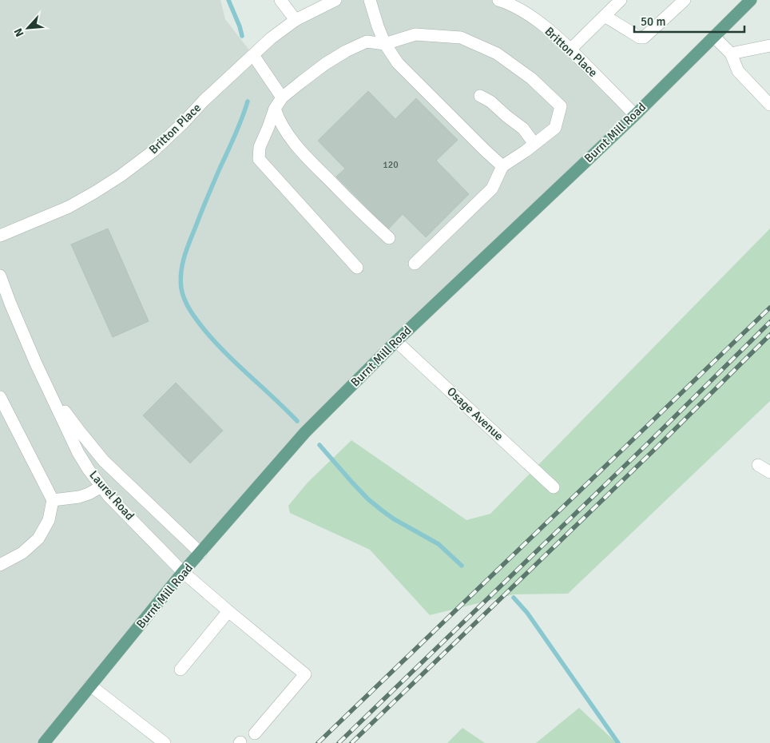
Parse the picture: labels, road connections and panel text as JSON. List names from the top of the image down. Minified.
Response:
{"streets":{"main road":["Burnt Mill Road"],"street":["Britton Place","Osage Avenue","Laurel Road"]},"crossings":[["Britton Place","Burnt Mill Road"],["Burnt Mill Road","Osage Avenue"],["Burnt Mill Road","Laurel Road"]],"house_numbers":["120"],"scale_bar":"50 m","north":"bottom left"}
